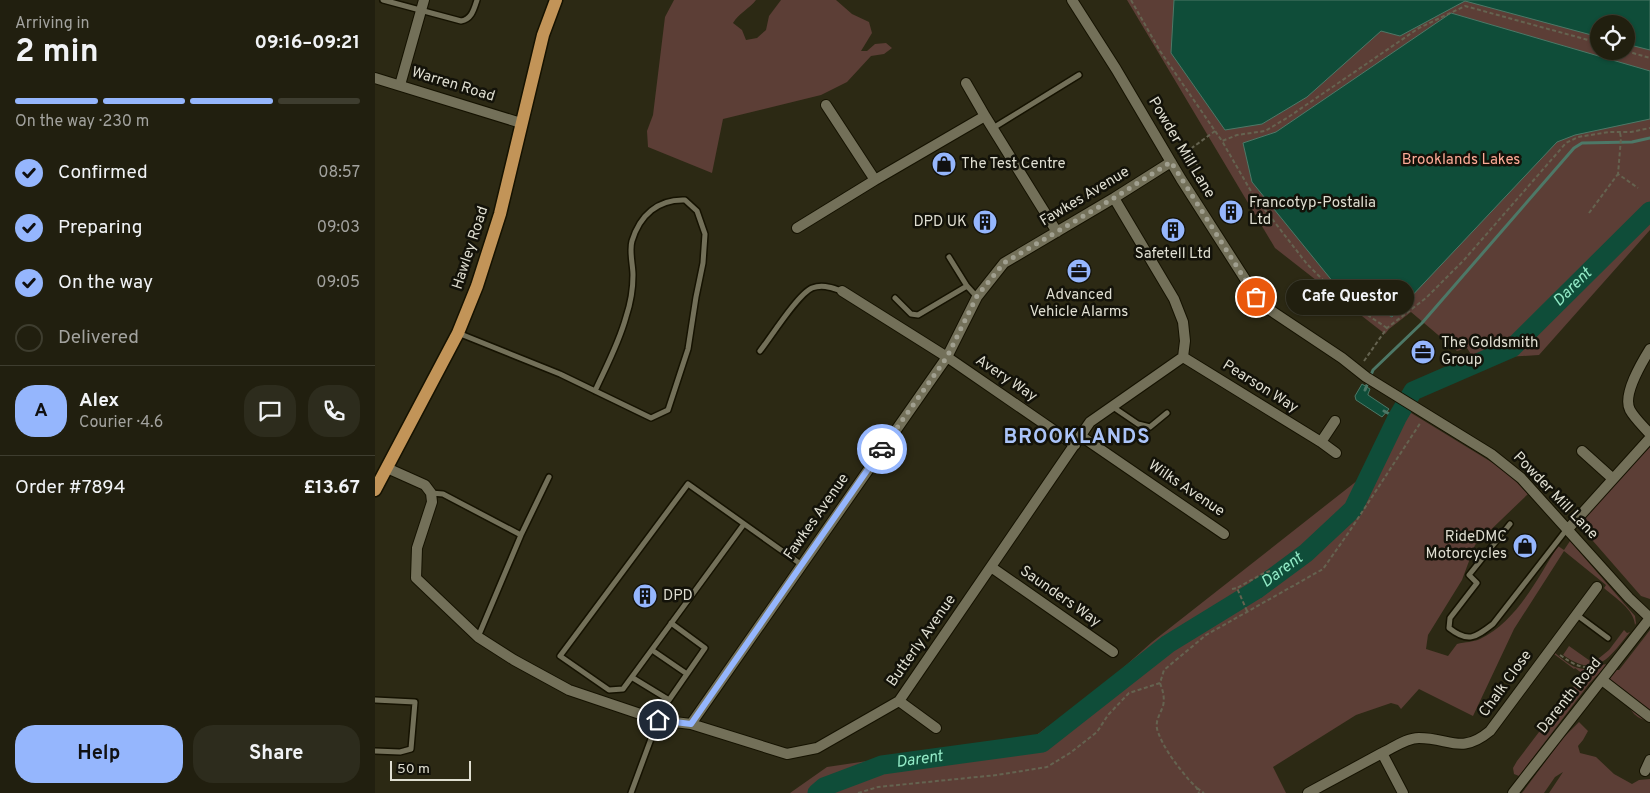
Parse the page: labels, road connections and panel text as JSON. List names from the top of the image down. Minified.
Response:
{"streets":{"main road":["Hawley Road"],"street":["Warren Road","Powder Mill Lane","Fawkes Avenue","Avery Way","Pearson Way","Wilks Avenue","Saunders Way","Butterly Avenue","Chalk Close","Darenth Road"]},"crossings":[["Warren Road","Hawley Road"],["Powder Mill Lane","Fawkes Avenue"],["Powder Mill Lane","Darenth Road"],["Fawkes Avenue","Avery Way"],["Fawkes Avenue","Butterly Avenue"],["Avery Way","Butterly Avenue"],["Pearson Way","Butterly Avenue"],["Wilks Avenue","Butterly Avenue"],["Saunders Way","Butterly Avenue"]],"districts":["BROOKLANDS"],"water":["Darent"],"parks":["Brooklands Lakes"],"places":{"shop":["The Test Centre","RideDMC Motorcycles"],"building":["Francotyp-Postalia Ltd","DPD UK","Safetell Ltd","DPD"],"office":["Advanced Vehicle Alarms","The Goldsmith Group"],"other":["Cafe Questor"]},"scale_bar":"50 m","page":{"heading":["2 min","Arriving in","09:16–09:21"],"panel":["Alex","Courier · 4.6","Order #7894","£13.67"],"bar":"On the way · 230 m","list":[["Confirmed","08:57"],["Preparing","09:03"],["On the way","09:05"],"Delivered"],"bubble":"Cafe Questor","round":"A","buttons":["Help","Share"],"scale":"50 m"}}
